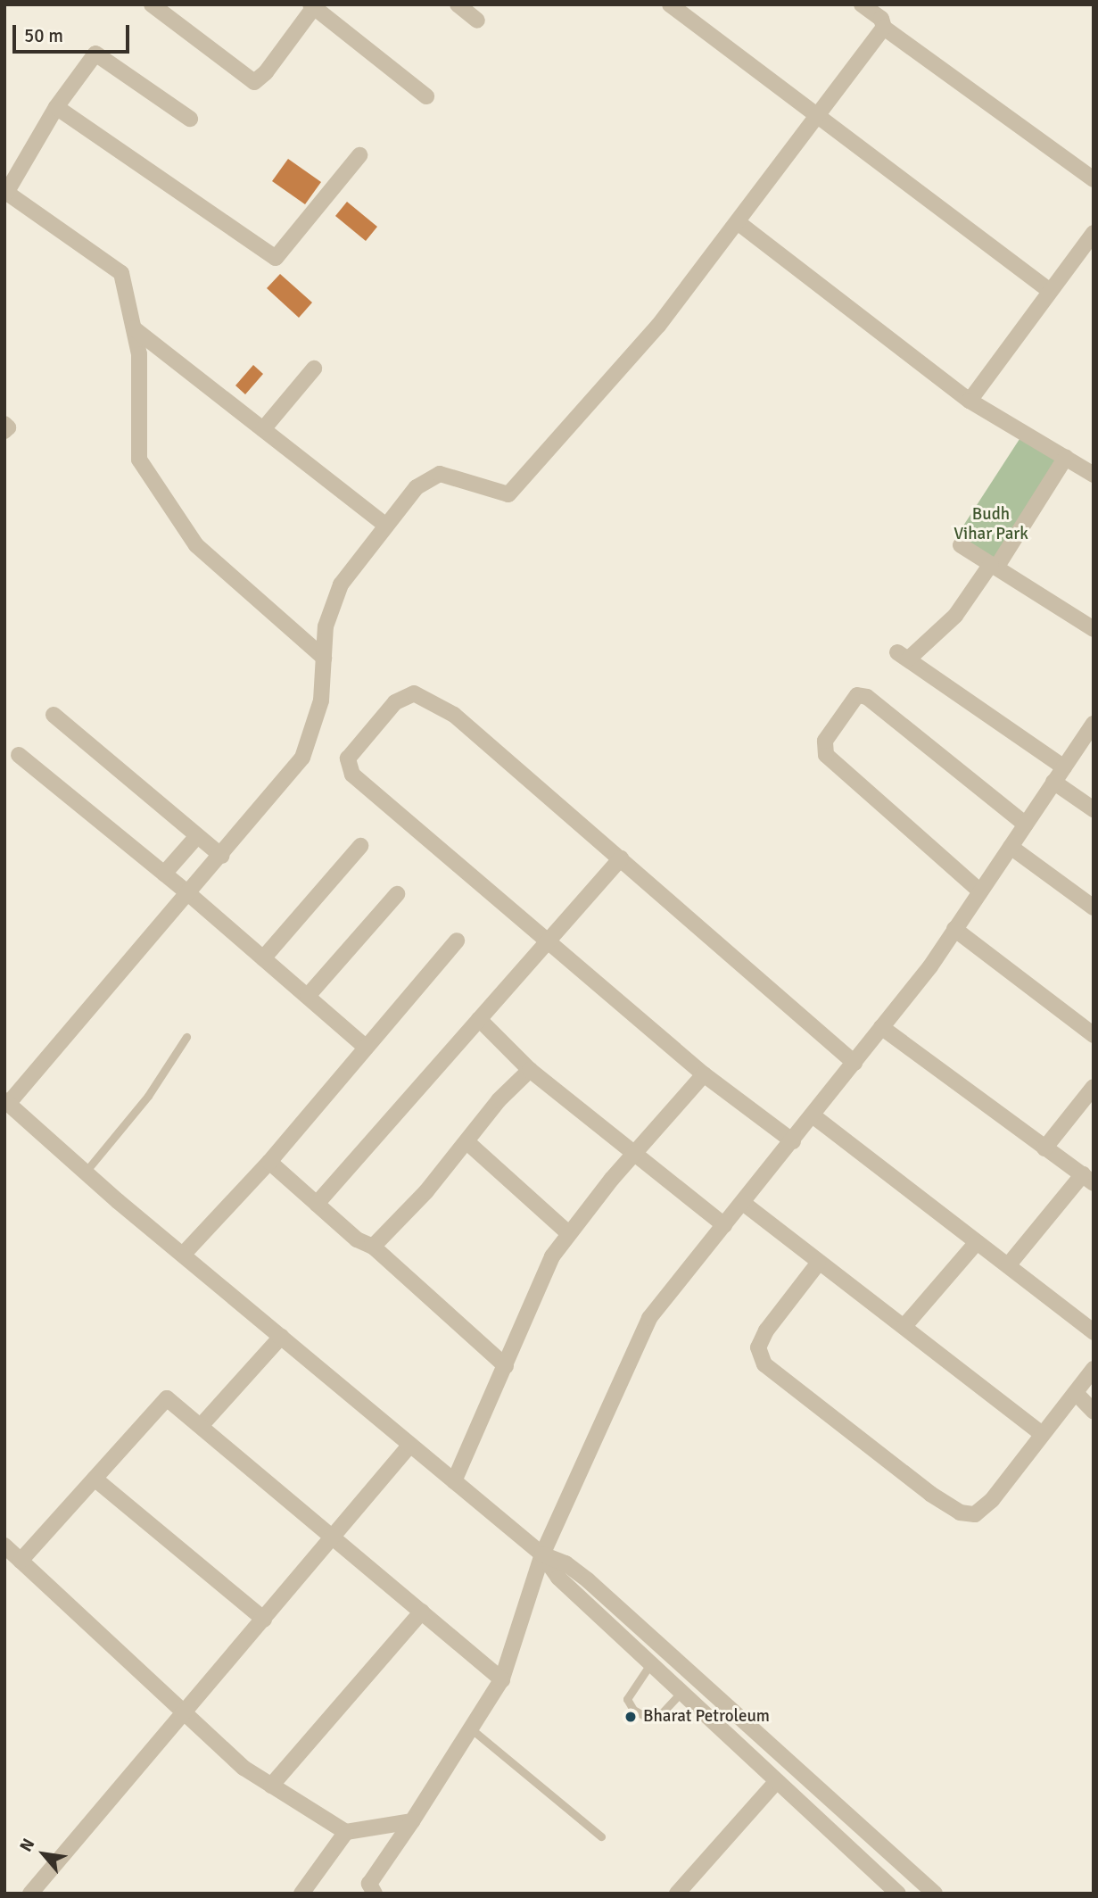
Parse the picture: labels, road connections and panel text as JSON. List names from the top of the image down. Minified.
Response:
{"parks":["Budh Vihar Park"],"places":["Bharat Petroleum"],"scale_bar":"50 m","north":"top left"}
